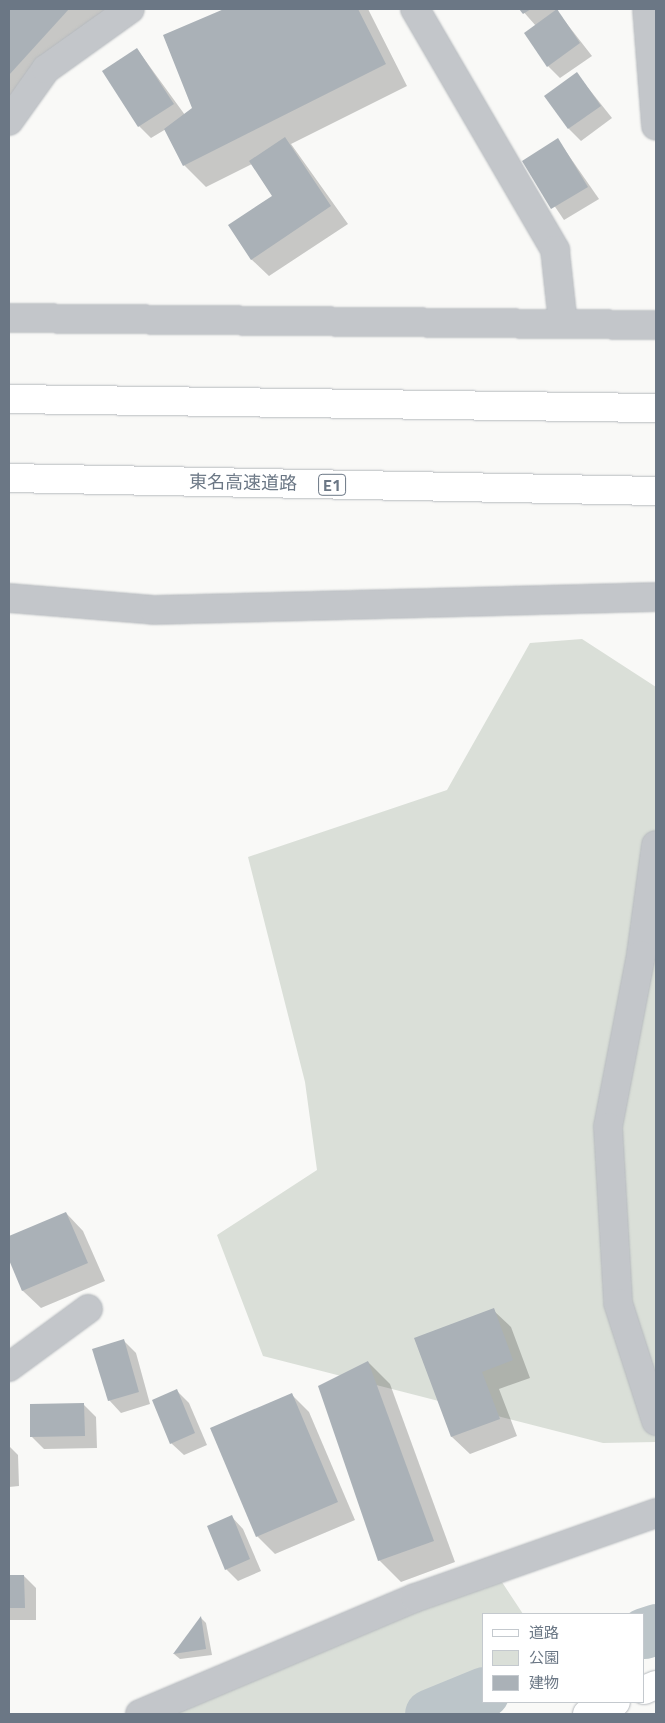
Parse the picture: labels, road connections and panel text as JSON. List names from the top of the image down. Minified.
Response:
{"streets":{"main road":["東名高速道路","E1"]},"legend":["道路","公園","建物"]}
